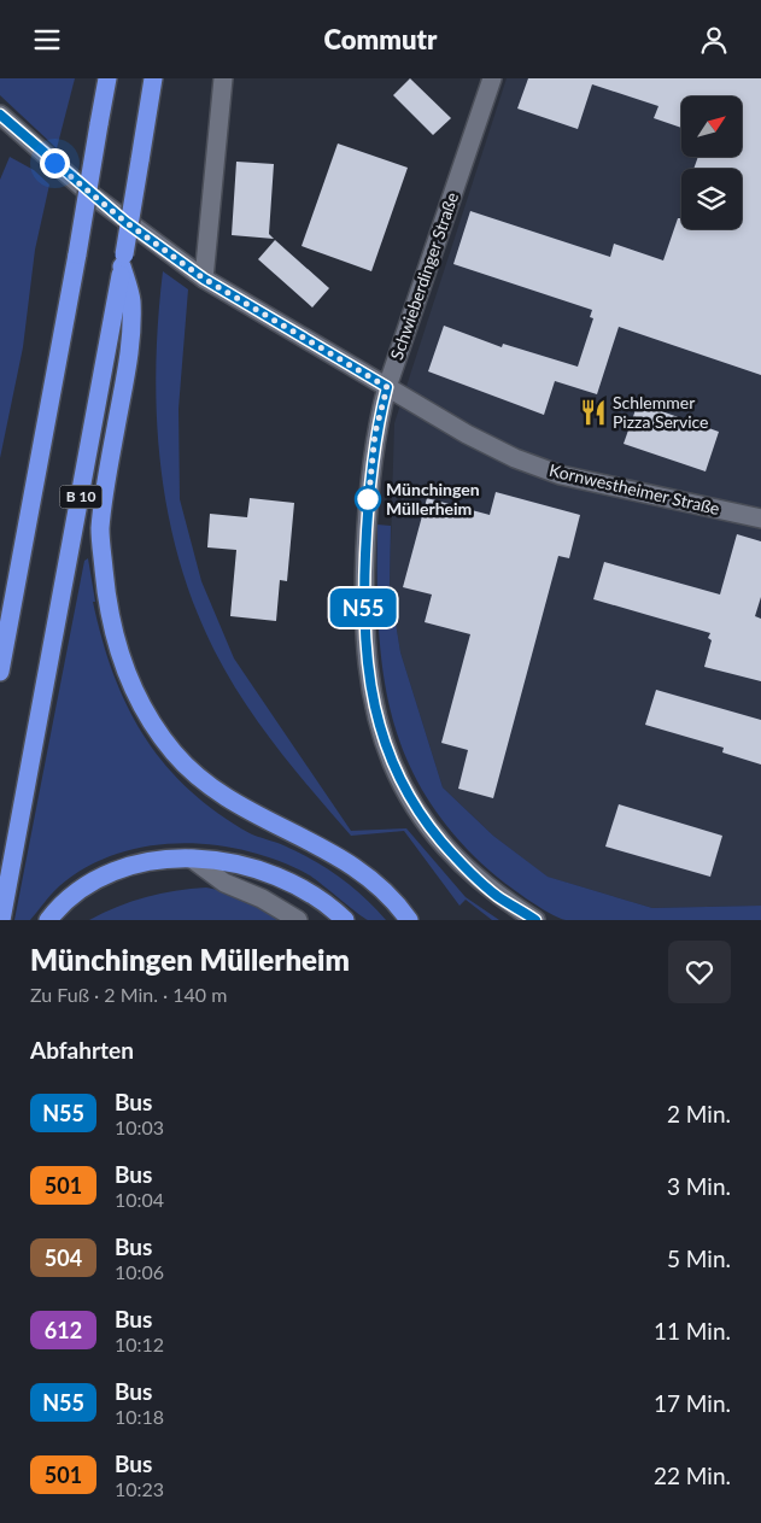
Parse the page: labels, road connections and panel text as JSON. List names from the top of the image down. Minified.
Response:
{"streets":{"highway":["B 10"],"street":["Schwieberdinger Straße","Kornwestheimer Straße"]},"crossings":[["Schwieberdinger Straße","Kornwestheimer Straße"]],"places":{"restaurant":["Schlemmer Pizza Service"],"other":["Münchingen Müllerheim"]},"lines":["bus line N55"],"north":"top right","page":{"header":"Commutr","on_map":"N55","heading":[["Münchingen Müllerheim","Zu Fuß · 2 Min. · 140 m"],"Abfahrten"],"list":[{"mark":"N55","name":"Bus","note":"10:03","value":"2 Min."},{"mark":"501","name":"Bus","note":"10:04","value":"3 Min."},{"mark":"504","name":"Bus","note":"10:06","value":"5 Min."},{"mark":"612","name":"Bus","note":"10:12","value":"11 Min."},{"mark":"N55","name":"Bus","note":"10:18","value":"17 Min."},{"mark":"501","name":"Bus","note":"10:23","value":"22 Min."}]}}
